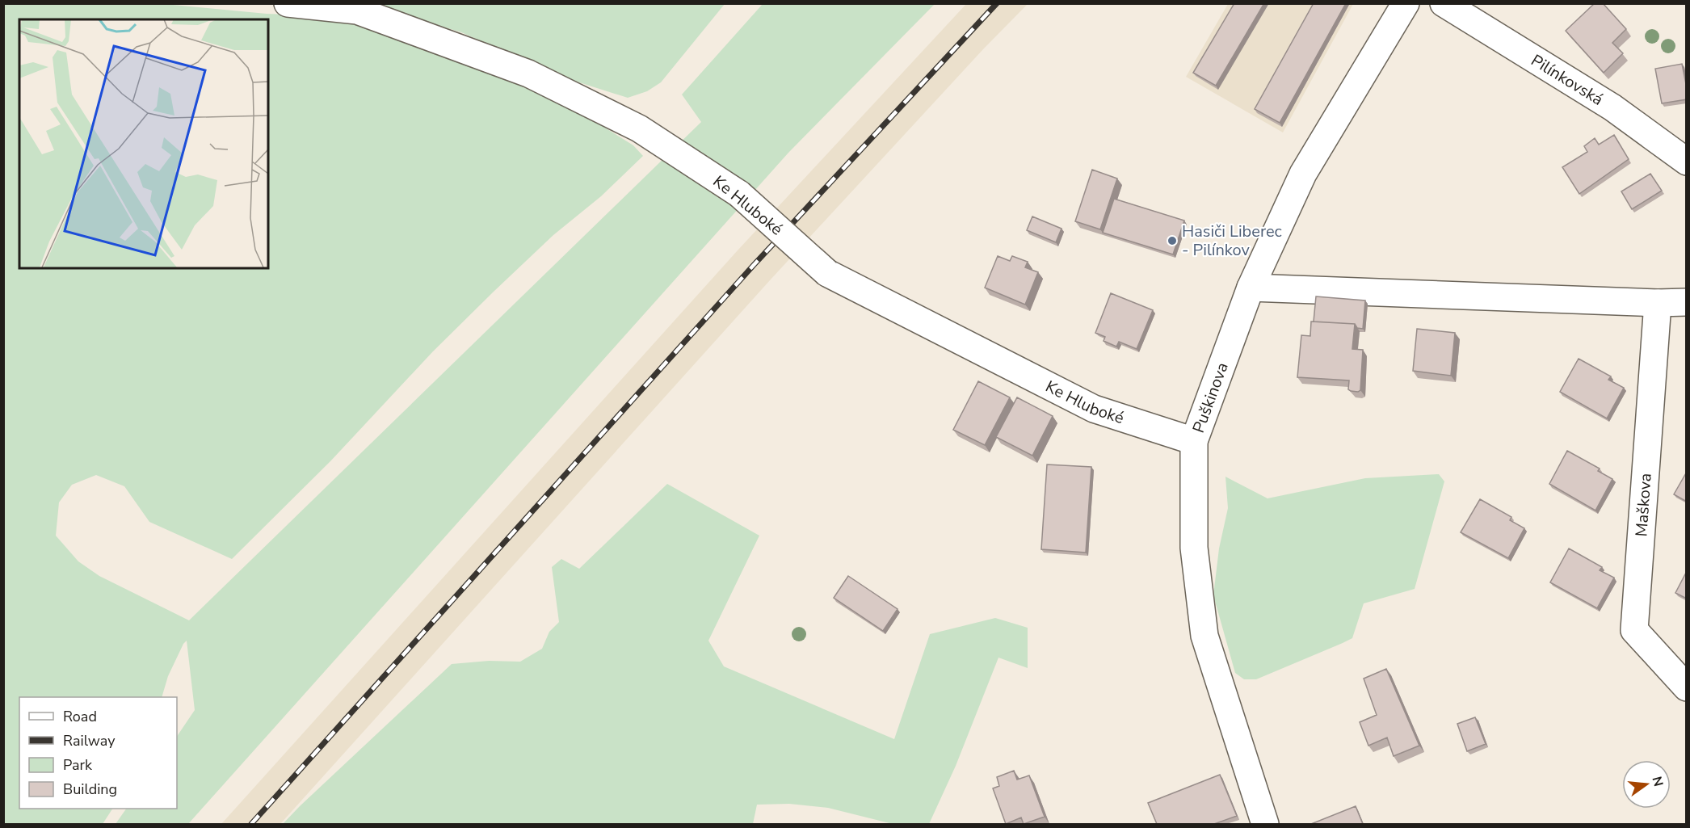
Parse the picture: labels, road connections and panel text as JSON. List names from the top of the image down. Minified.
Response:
{"streets":{"street":["Pilínkovská","Ke Hluboké","Puškinova","Maškova"]},"crossings":[["Ke Hluboké","Puškinova"]],"places":["Hasiči Liberec - Pilínkov"],"legend":["Road","Railway","Park","Building"],"north":"right"}
